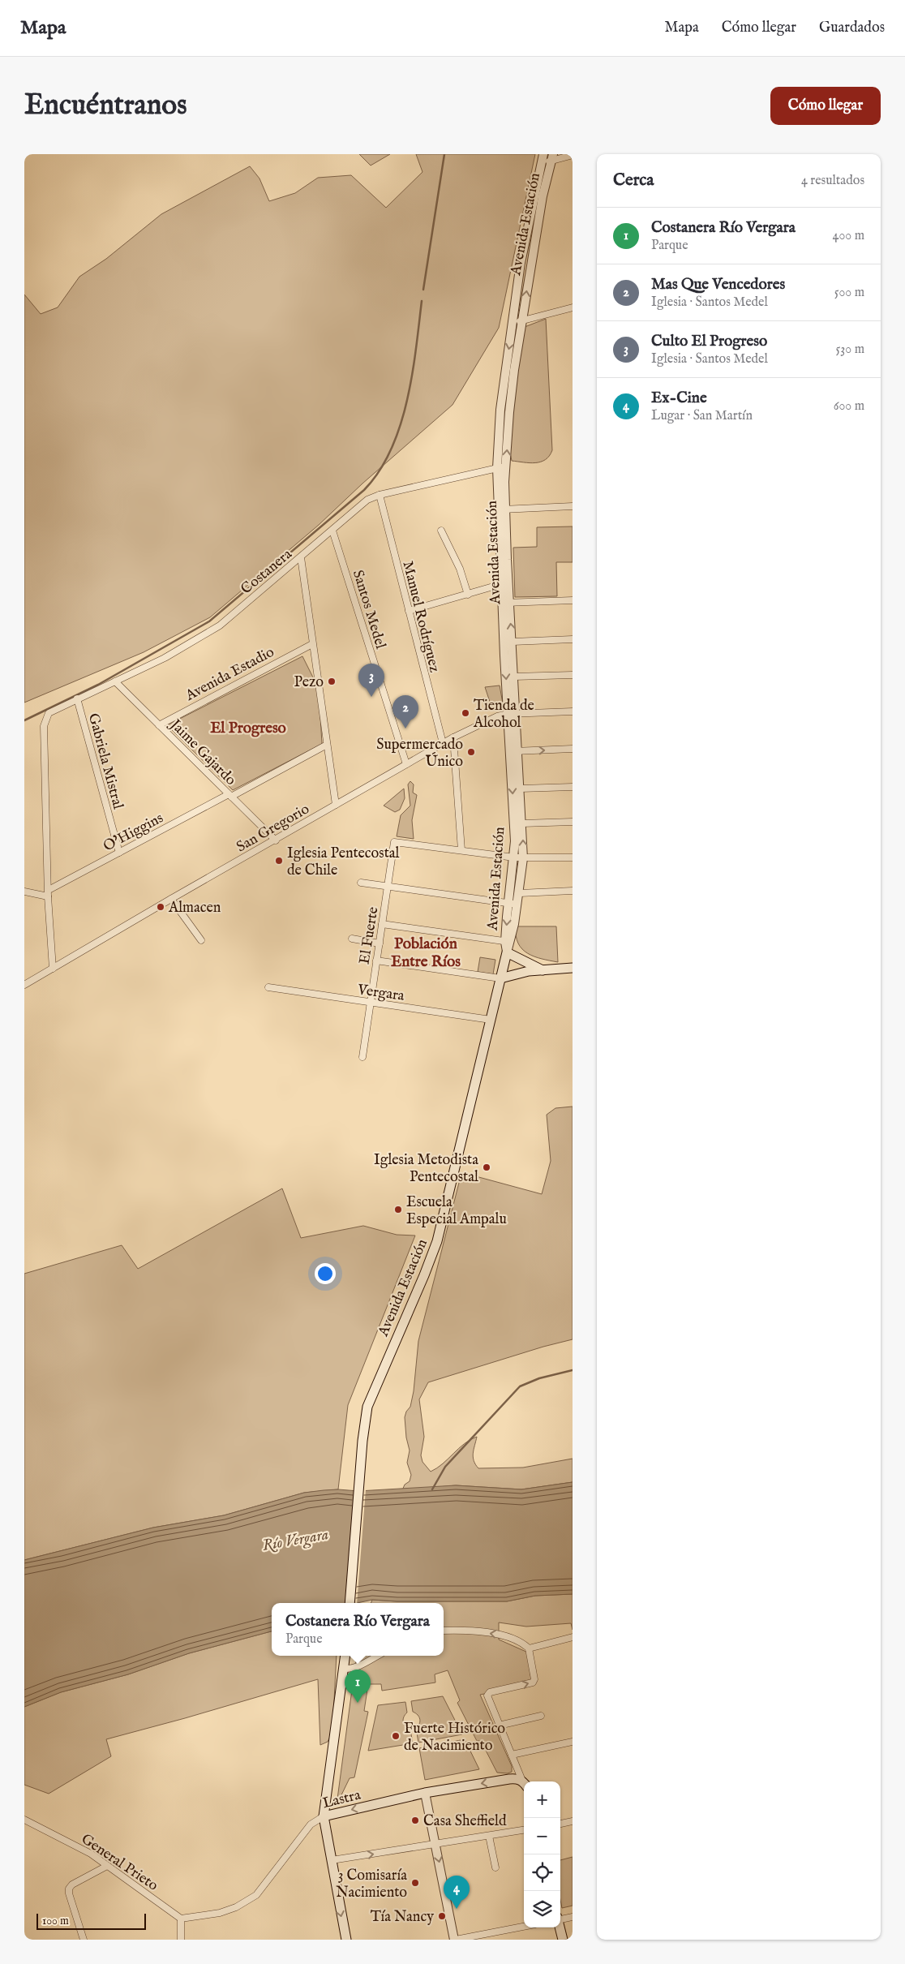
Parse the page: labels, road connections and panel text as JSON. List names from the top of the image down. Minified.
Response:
{"streets":{"main road":["Avenida Estación","Lastra"],"street":["Costanera","Santos Medel","Manuel Rodríguez","Avenida Estadio","Jaime Gajardo","Gabriela Mistral","San Gregorio","O'Higgins","El Fuerte","Vergara","General Prieto"]},"crossings":[["Avenida Estación","Costanera"],["Avenida Estación","San Gregorio"],["Avenida Estación","Vergara"],["Costanera","Santos Medel"],["Costanera","Manuel Rodríguez"],["Costanera","Jaime Gajardo"],["Costanera","Gabriela Mistral"],["Costanera","O'Higgins"],["Santos Medel","San Gregorio"],["Manuel Rodríguez","San Gregorio"],["Avenida Estadio","Jaime Gajardo"],["Jaime Gajardo","San Gregorio"],["Jaime Gajardo","O'Higgins"],["Gabriela Mistral","O'Higgins"],["El Fuerte","Vergara"],["Lastra","General Prieto"]],"one_way":["Lastra"],"districts":["El Progreso","Población Entre Ríos"],"water":["Río Vergara"],"places":["Pezo","Tienda de Alcohol","Supermercado Único","Iglesia Pentecostal de Chile","Almacen","Iglesia Metodista Pentecostal","Escuela Especial Ampalu","Fuerte Histórico de Nacimiento","Casa Sheffield","3 Comisaría Nacimiento","Tía Nancy"],"scale_bar":"100 m","page":{"header":"Mapa","nav":["Mapa","Cómo llegar","Guardados"],"buttons":"Cómo llegar","title":"Encuéntranos","heading":["Cerca","4 resultados"],"list":[{"mark":"1","name":"Costanera Río Vergara","note":"Parque","value":"400 m"},{"mark":"2","name":"Mas Que Vencedores","note":"Iglesia · Santos Medel","value":"500 m"},{"mark":"3","name":"Culto El Progreso","note":"Iglesia · Santos Medel","value":"530 m"},{"mark":"4","name":"Ex-Cine","note":"Lugar · San Martín","value":"600 m"}],"pins":["3","2","1","4"],"popup":["Costanera Río Vergara","Parque"],"map_buttons":["+","−"],"scale":"100 m"}}
